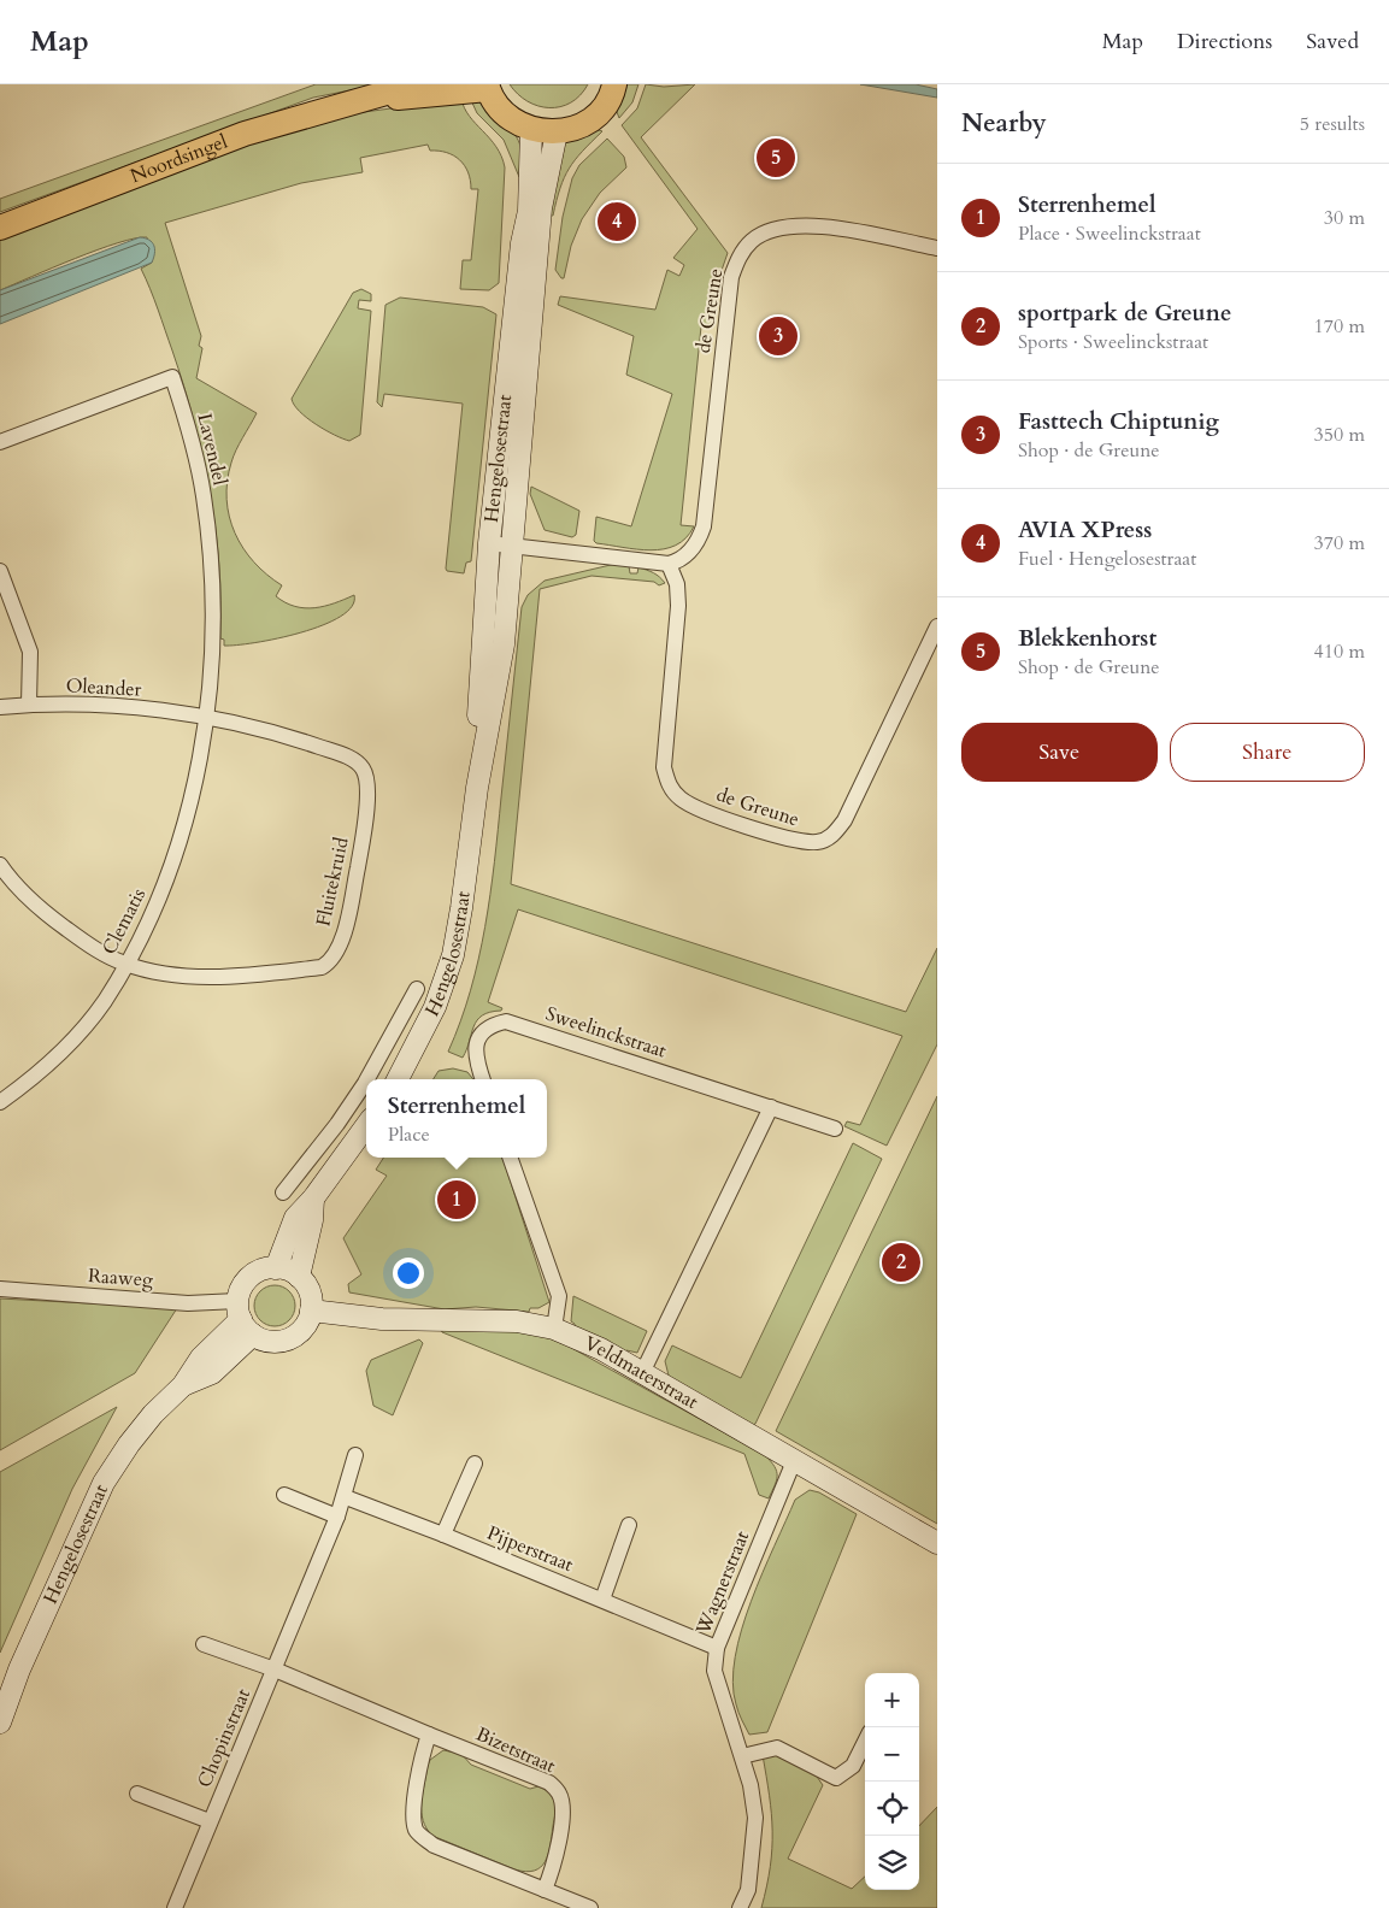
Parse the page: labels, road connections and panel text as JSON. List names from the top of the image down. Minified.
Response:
{"streets":{"main road":["Noordsingel","Hengelosestraat","Veldmaterstraat"],"street":["de Greune","Lavendel","Oleander","Fluitekruid","Clematis","Sweelinckstraat","Raaweg","Pijperstraat","Wagnerstraat","Chopinstraat","Bizetstraat"]},"crossings":[["Lavendel","Oleander"],["Lavendel","Fluitekruid"],["Lavendel","Clematis"],["Hengelosestraat","Raaweg"],["Hengelosestraat","Veldmaterstraat"],["Oleander","Fluitekruid"],["Oleander","Clematis"],["Fluitekruid","Clematis"],["Raaweg","Veldmaterstraat"],["Veldmaterstraat","Wagnerstraat"],["Pijperstraat","Wagnerstraat"],["Pijperstraat","Chopinstraat"],["Chopinstraat","Bizetstraat"]],"page":{"header":"Map","nav":["Map","Directions","Saved"],"heading":["Nearby","5 results"],"pins":["5","4","3","1","2"],"list":[{"mark":"1","name":"Sterrenhemel","note":"Place · Sweelinckstraat","value":"30 m"},{"mark":"2","name":"sportpark de Greune","note":"Sports · Sweelinckstraat","value":"170 m"},{"mark":"3","name":"Fasttech Chiptunig","note":"Shop · de Greune","value":"350 m"},{"mark":"4","name":"AVIA XPress","note":"Fuel · Hengelosestraat","value":"370 m"},{"mark":"5","name":"Blekkenhorst","note":"Shop · de Greune","value":"410 m"}],"buttons":["Save","Share"],"popup":["Sterrenhemel","Place"],"map_buttons":["+","−"]}}
